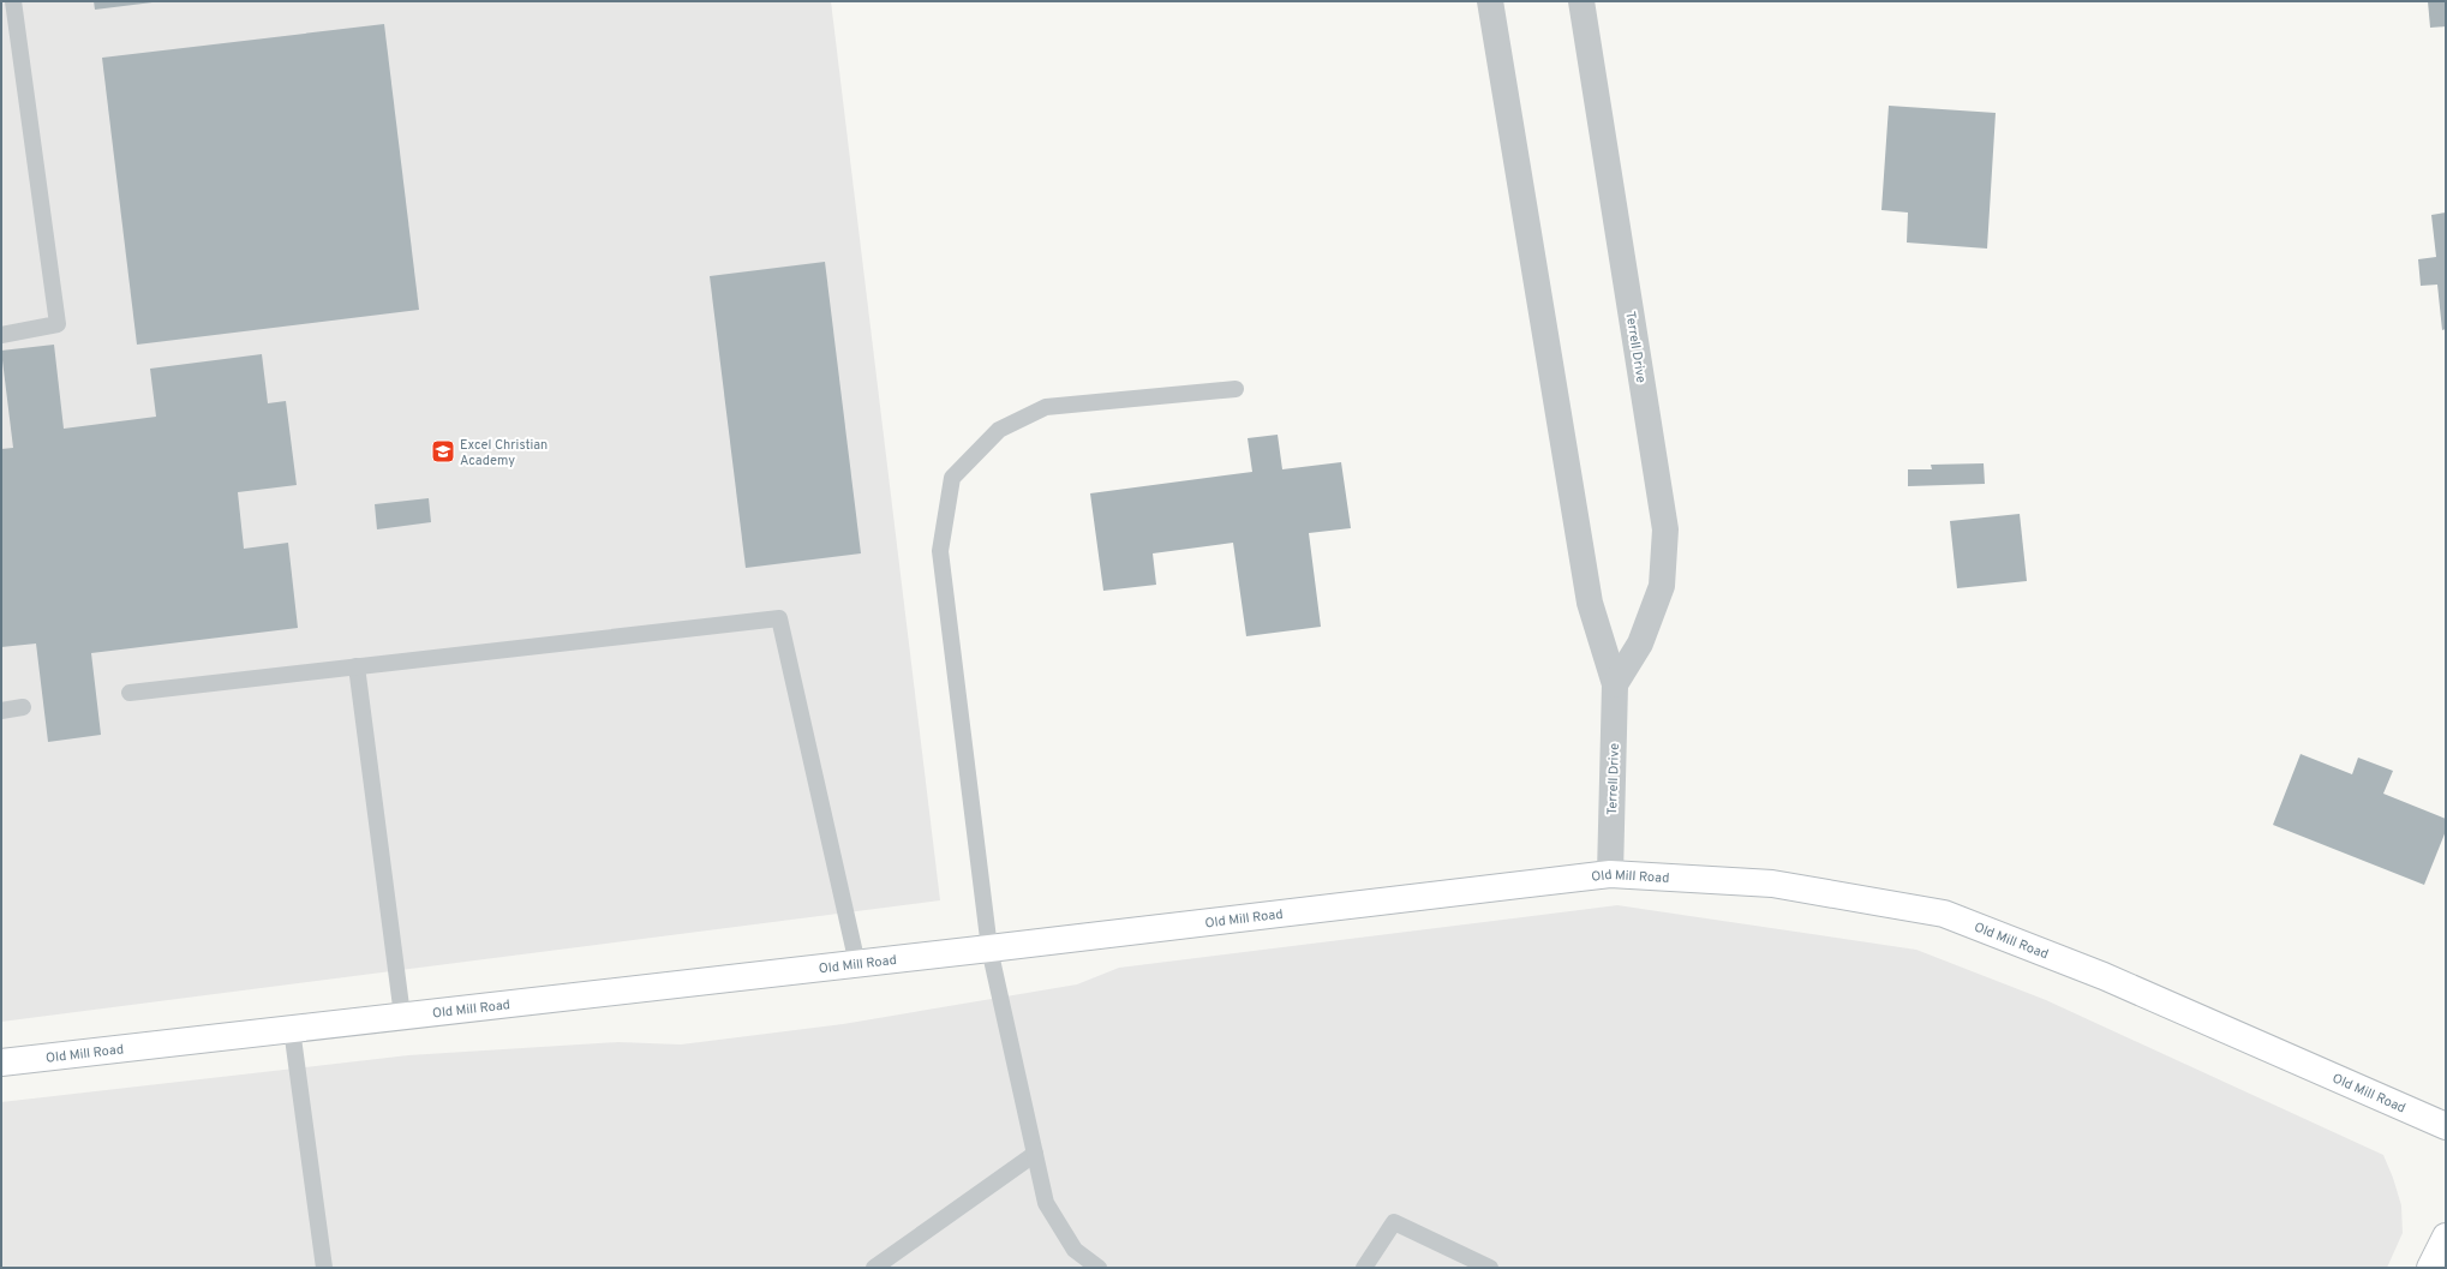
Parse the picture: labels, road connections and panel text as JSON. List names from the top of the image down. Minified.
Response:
{"streets":{"street":["Terrell Drive","Old Mill Road"]},"crossings":[["Terrell Drive","Old Mill Road"]],"places":{"school or university":["Excel Christian Academy"]}}
